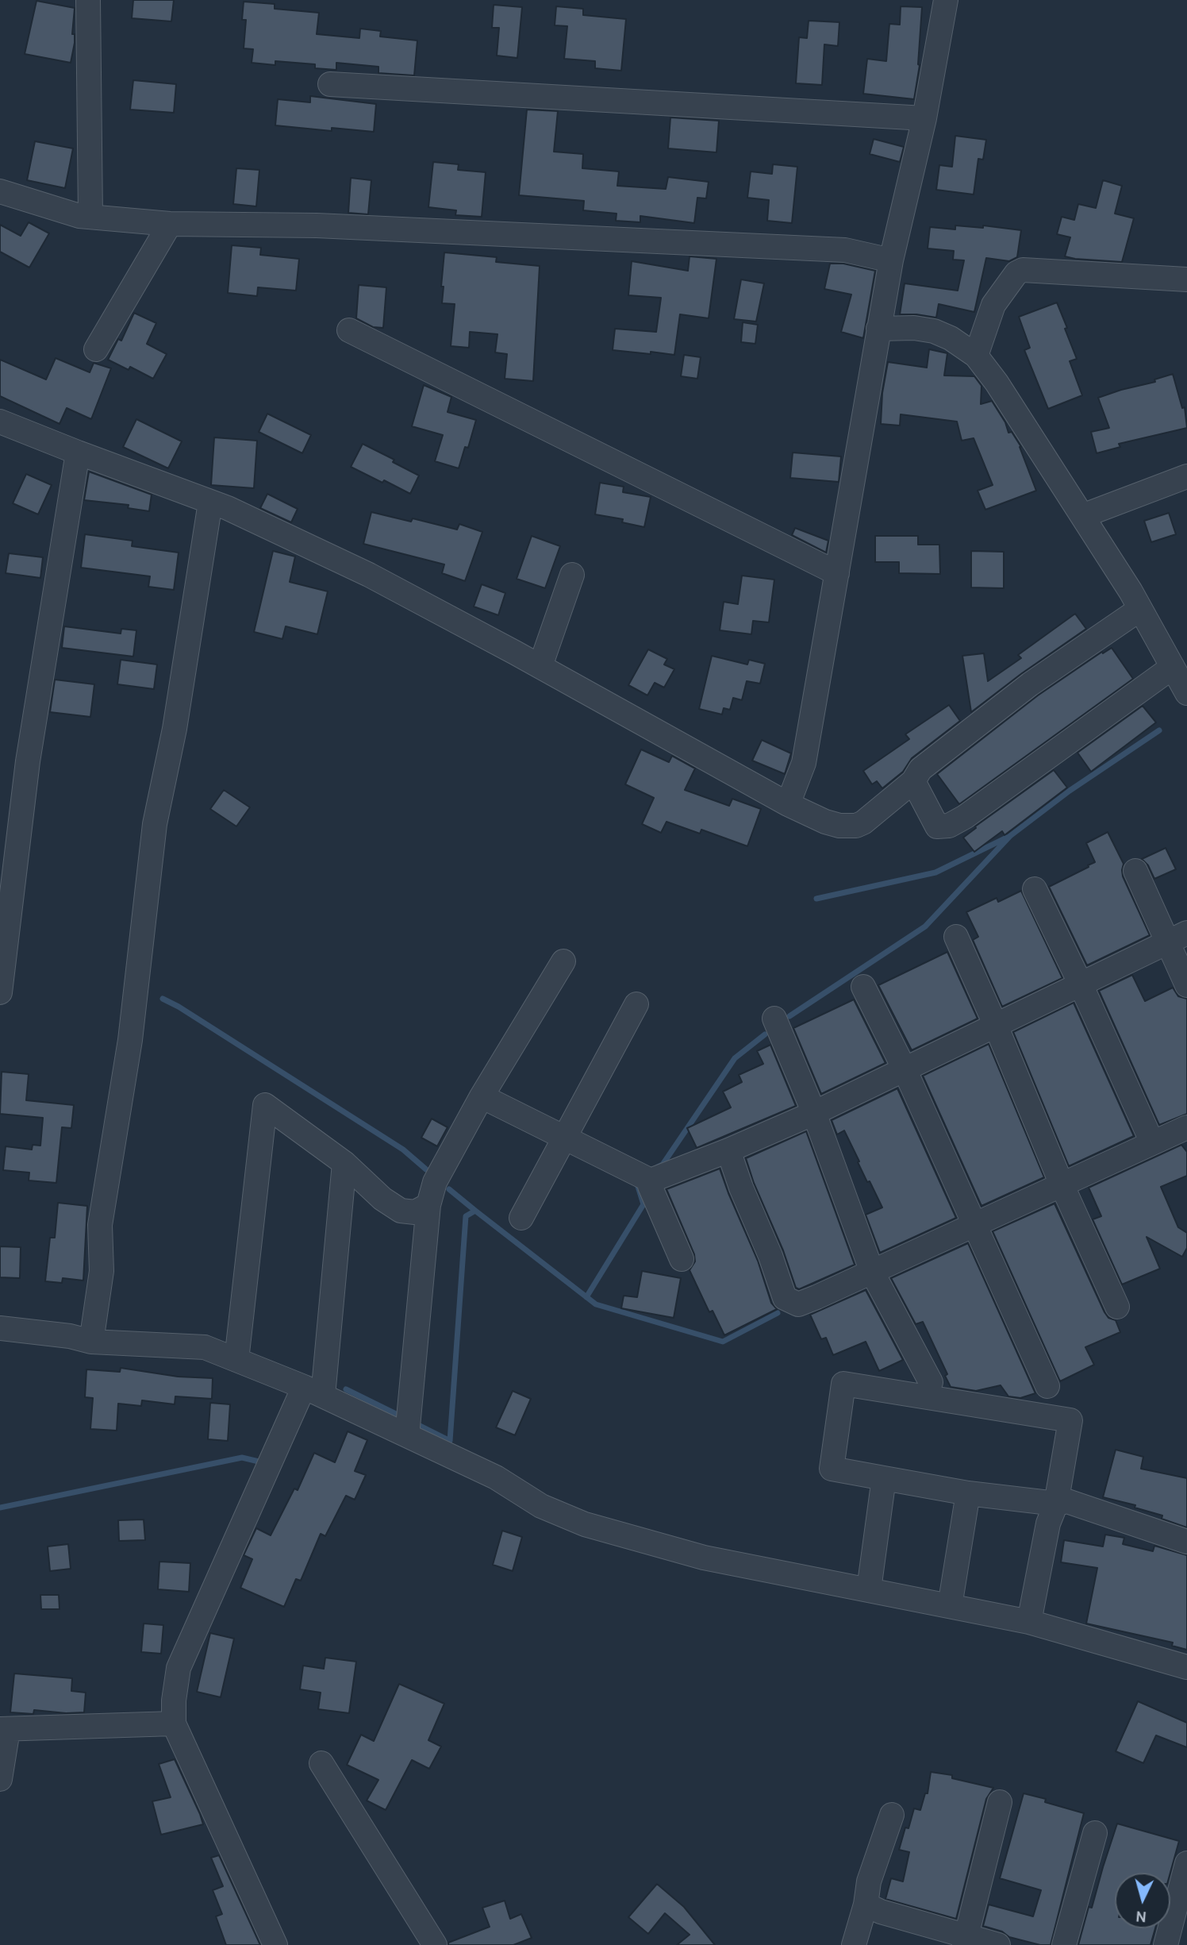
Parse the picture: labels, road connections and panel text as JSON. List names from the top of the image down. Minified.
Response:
{"north":"bottom"}
